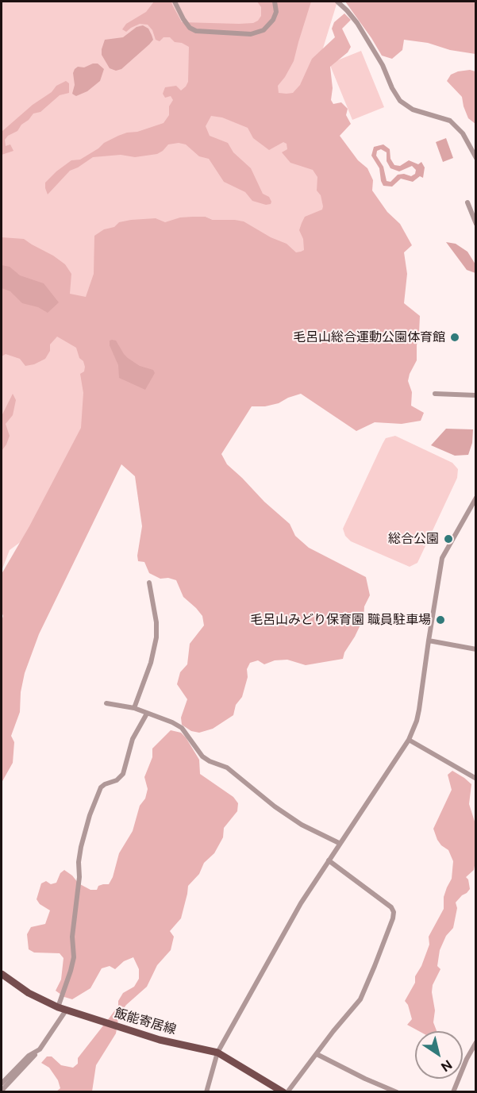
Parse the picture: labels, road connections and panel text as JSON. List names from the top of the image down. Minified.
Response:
{"streets":{"main road":["飯能寄居線"]},"places":["毛呂山総合運動公園体育館","総合公園","毛呂山みどり保育園 職員駐車場"],"north":"bottom right"}
